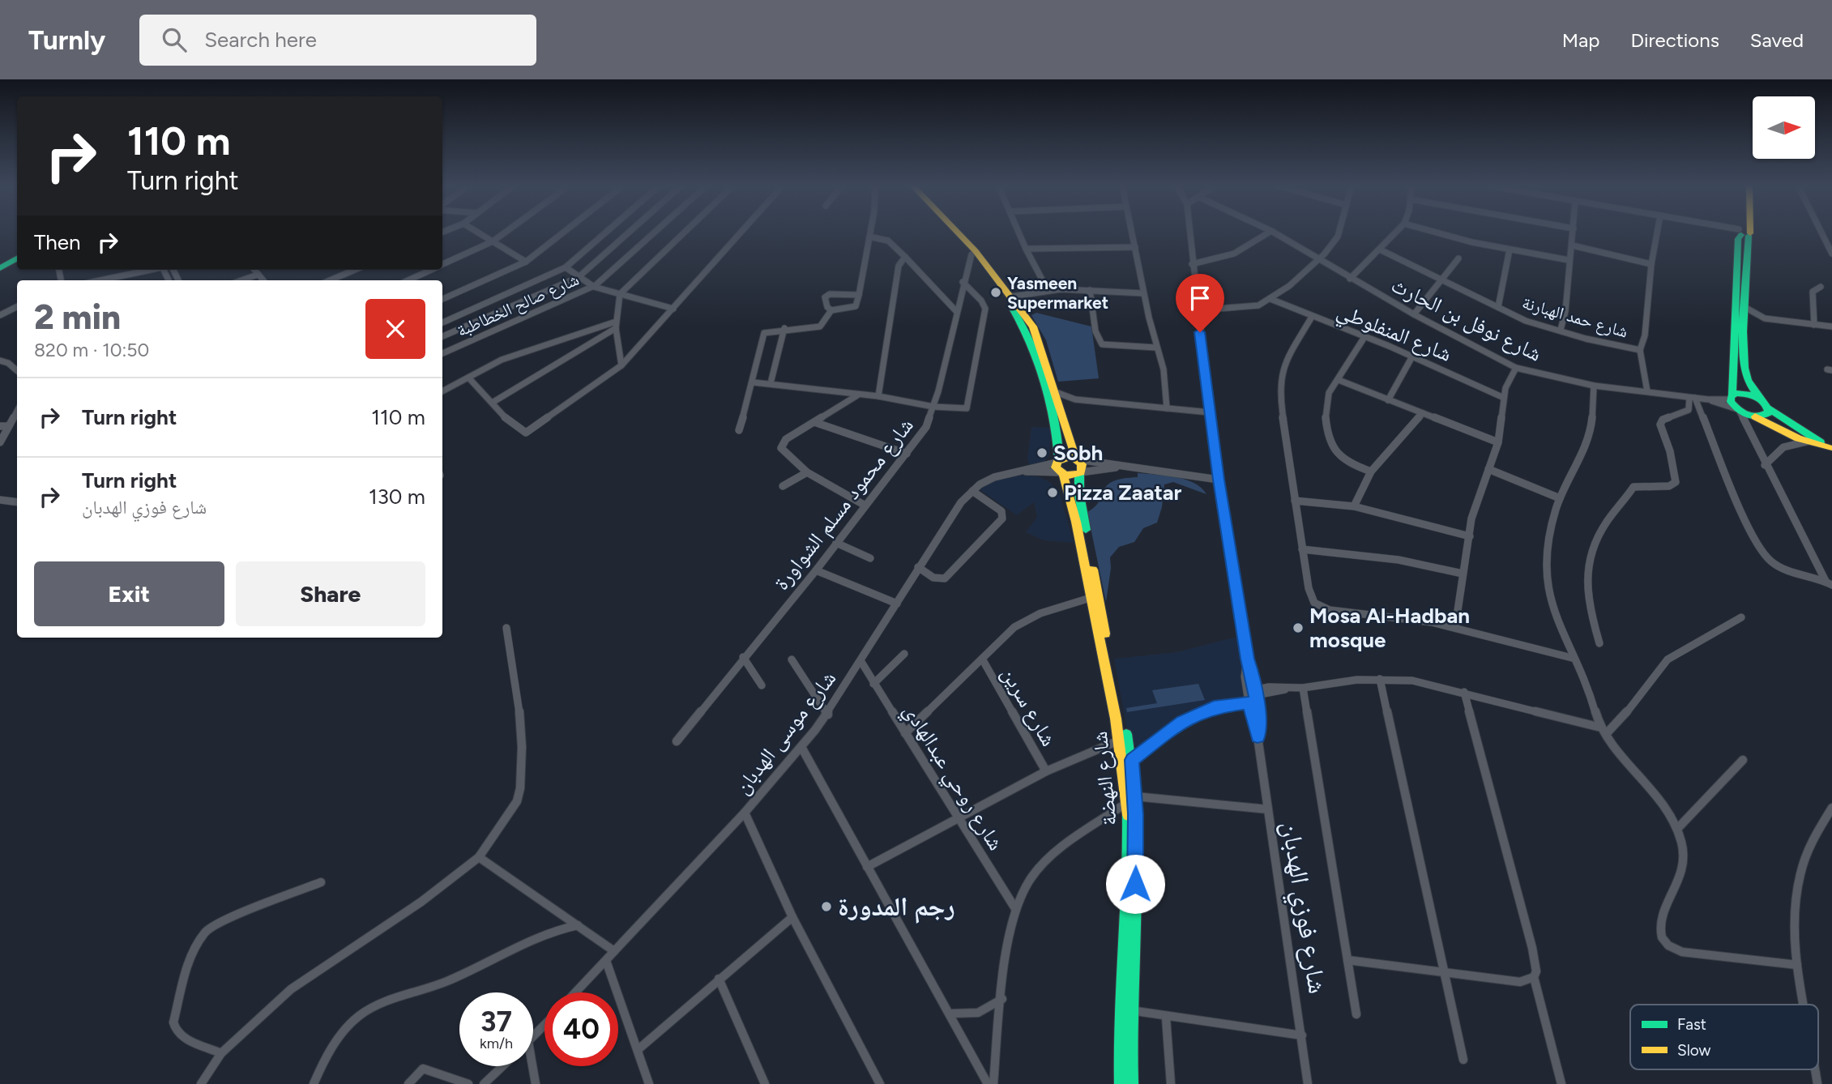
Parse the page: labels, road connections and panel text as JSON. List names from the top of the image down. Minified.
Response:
{"streets":{"street":["شارع صالح الخطاطبة","شارع حمد الهبارنة","شارع نوفل بن الحارث","شارع المنفلوطي","شارع محمود مسلم الشواورة","شارع سرين","شارع موسى الهدبان","شارع روحي عبدالهادي","شارع النهضة","شارع فوزي الهدبان"]},"crossings":[["شارع محمود مسلم الشواورة","شارع النهضة"],["شارع موسى الهدبان","شارع روحي عبدالهادي"],["شارع موسى الهدبان","شارع النهضة"]],"places":["Yasmeen Supermarket","Sobh","Pizza Zaatar","Mosa Al-Hadban mosque","رجم المدورة"],"legend":["Fast","Slow"],"north":"right","page":{"header":"Turnly","search":"Search here","nav":["Map","Directions","Saved"],"turn":["110 m","Turn right"],"then":"Then","heading":["2 min","820 m · 10:50"],"list":[{"name":"Turn right","value":"110 m"},{"name":"Turn right","note":"شارع فوزي الهدبان","value":"130 m"}],"buttons":["Exit","Share"],"speed":"37 km/h","limit":"40"}}
